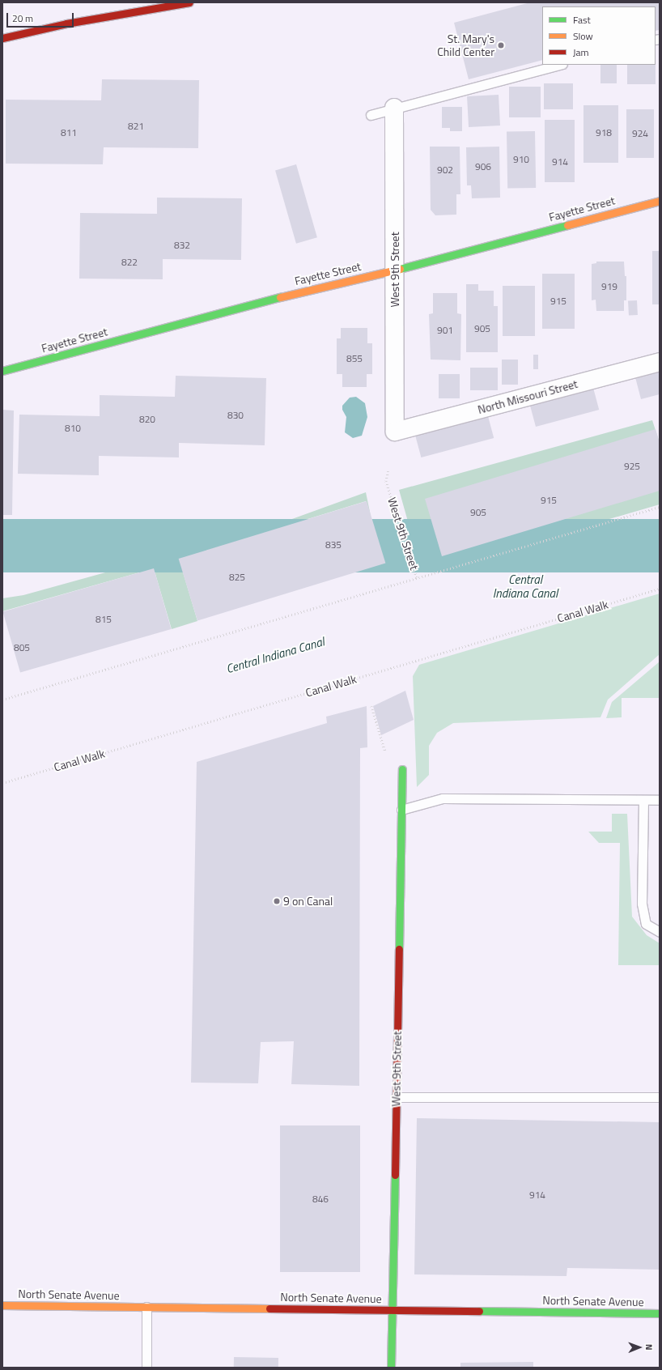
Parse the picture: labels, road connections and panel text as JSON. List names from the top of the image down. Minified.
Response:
{"streets":{"street":["Fayette Street","West 9th Street","North Missouri Street","North Senate Avenue"],"path":["Canal Walk"]},"crossings":[["Fayette Street","West 9th Street"],["West 9th Street","North Missouri Street"],["West 9th Street","North Senate Avenue"]],"water":["Central Indiana Canal"],"places":["St. Mary's Child Center","9 on Canal"],"house_numbers":["821","811","918","924","910","914","906","902","832","822","919","915","905","901","855","830","820","810","925","915","905","835","825","815","805","914","846"],"legend":["Fast","Slow","Jam"],"scale_bar":"20 m","north":"right"}
